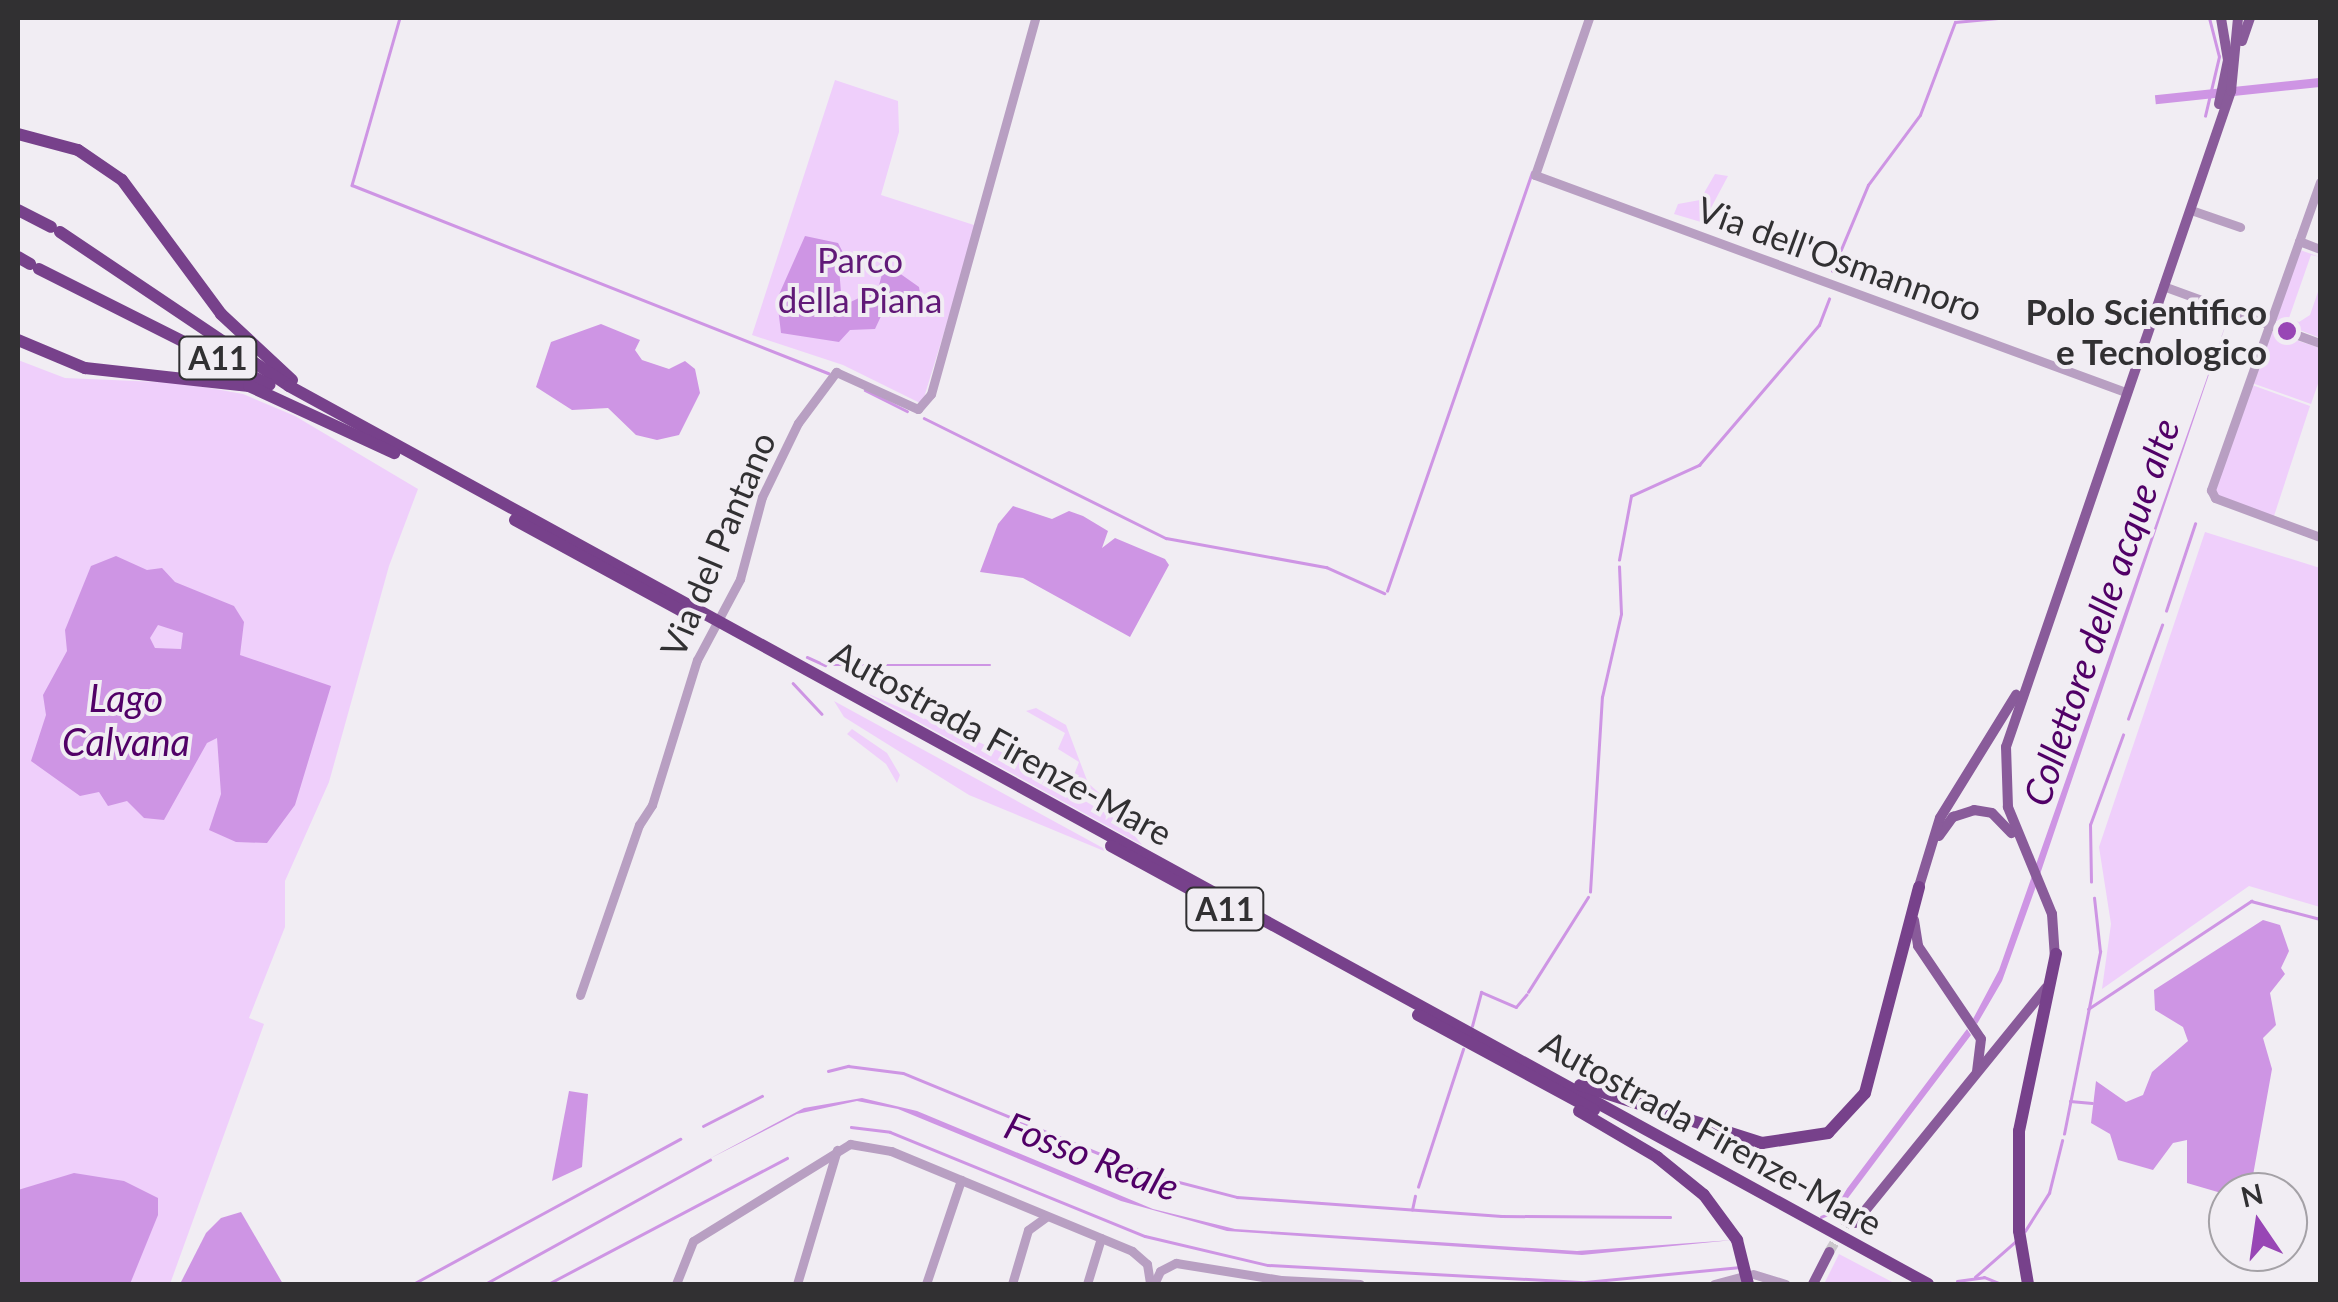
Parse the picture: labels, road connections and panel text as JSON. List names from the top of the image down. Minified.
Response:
{"streets":{"highway":["A11","Autostrada Firenze-Mare"],"street":["Via dell'Osmannoro","Via del Pantano"]},"water":["Collettore delle acque alte","Lago Calvana","Fosso Reale"],"parks":["Parco della Piana"],"places":["Polo Scientifico e Tecnologico"],"north":"top"}
